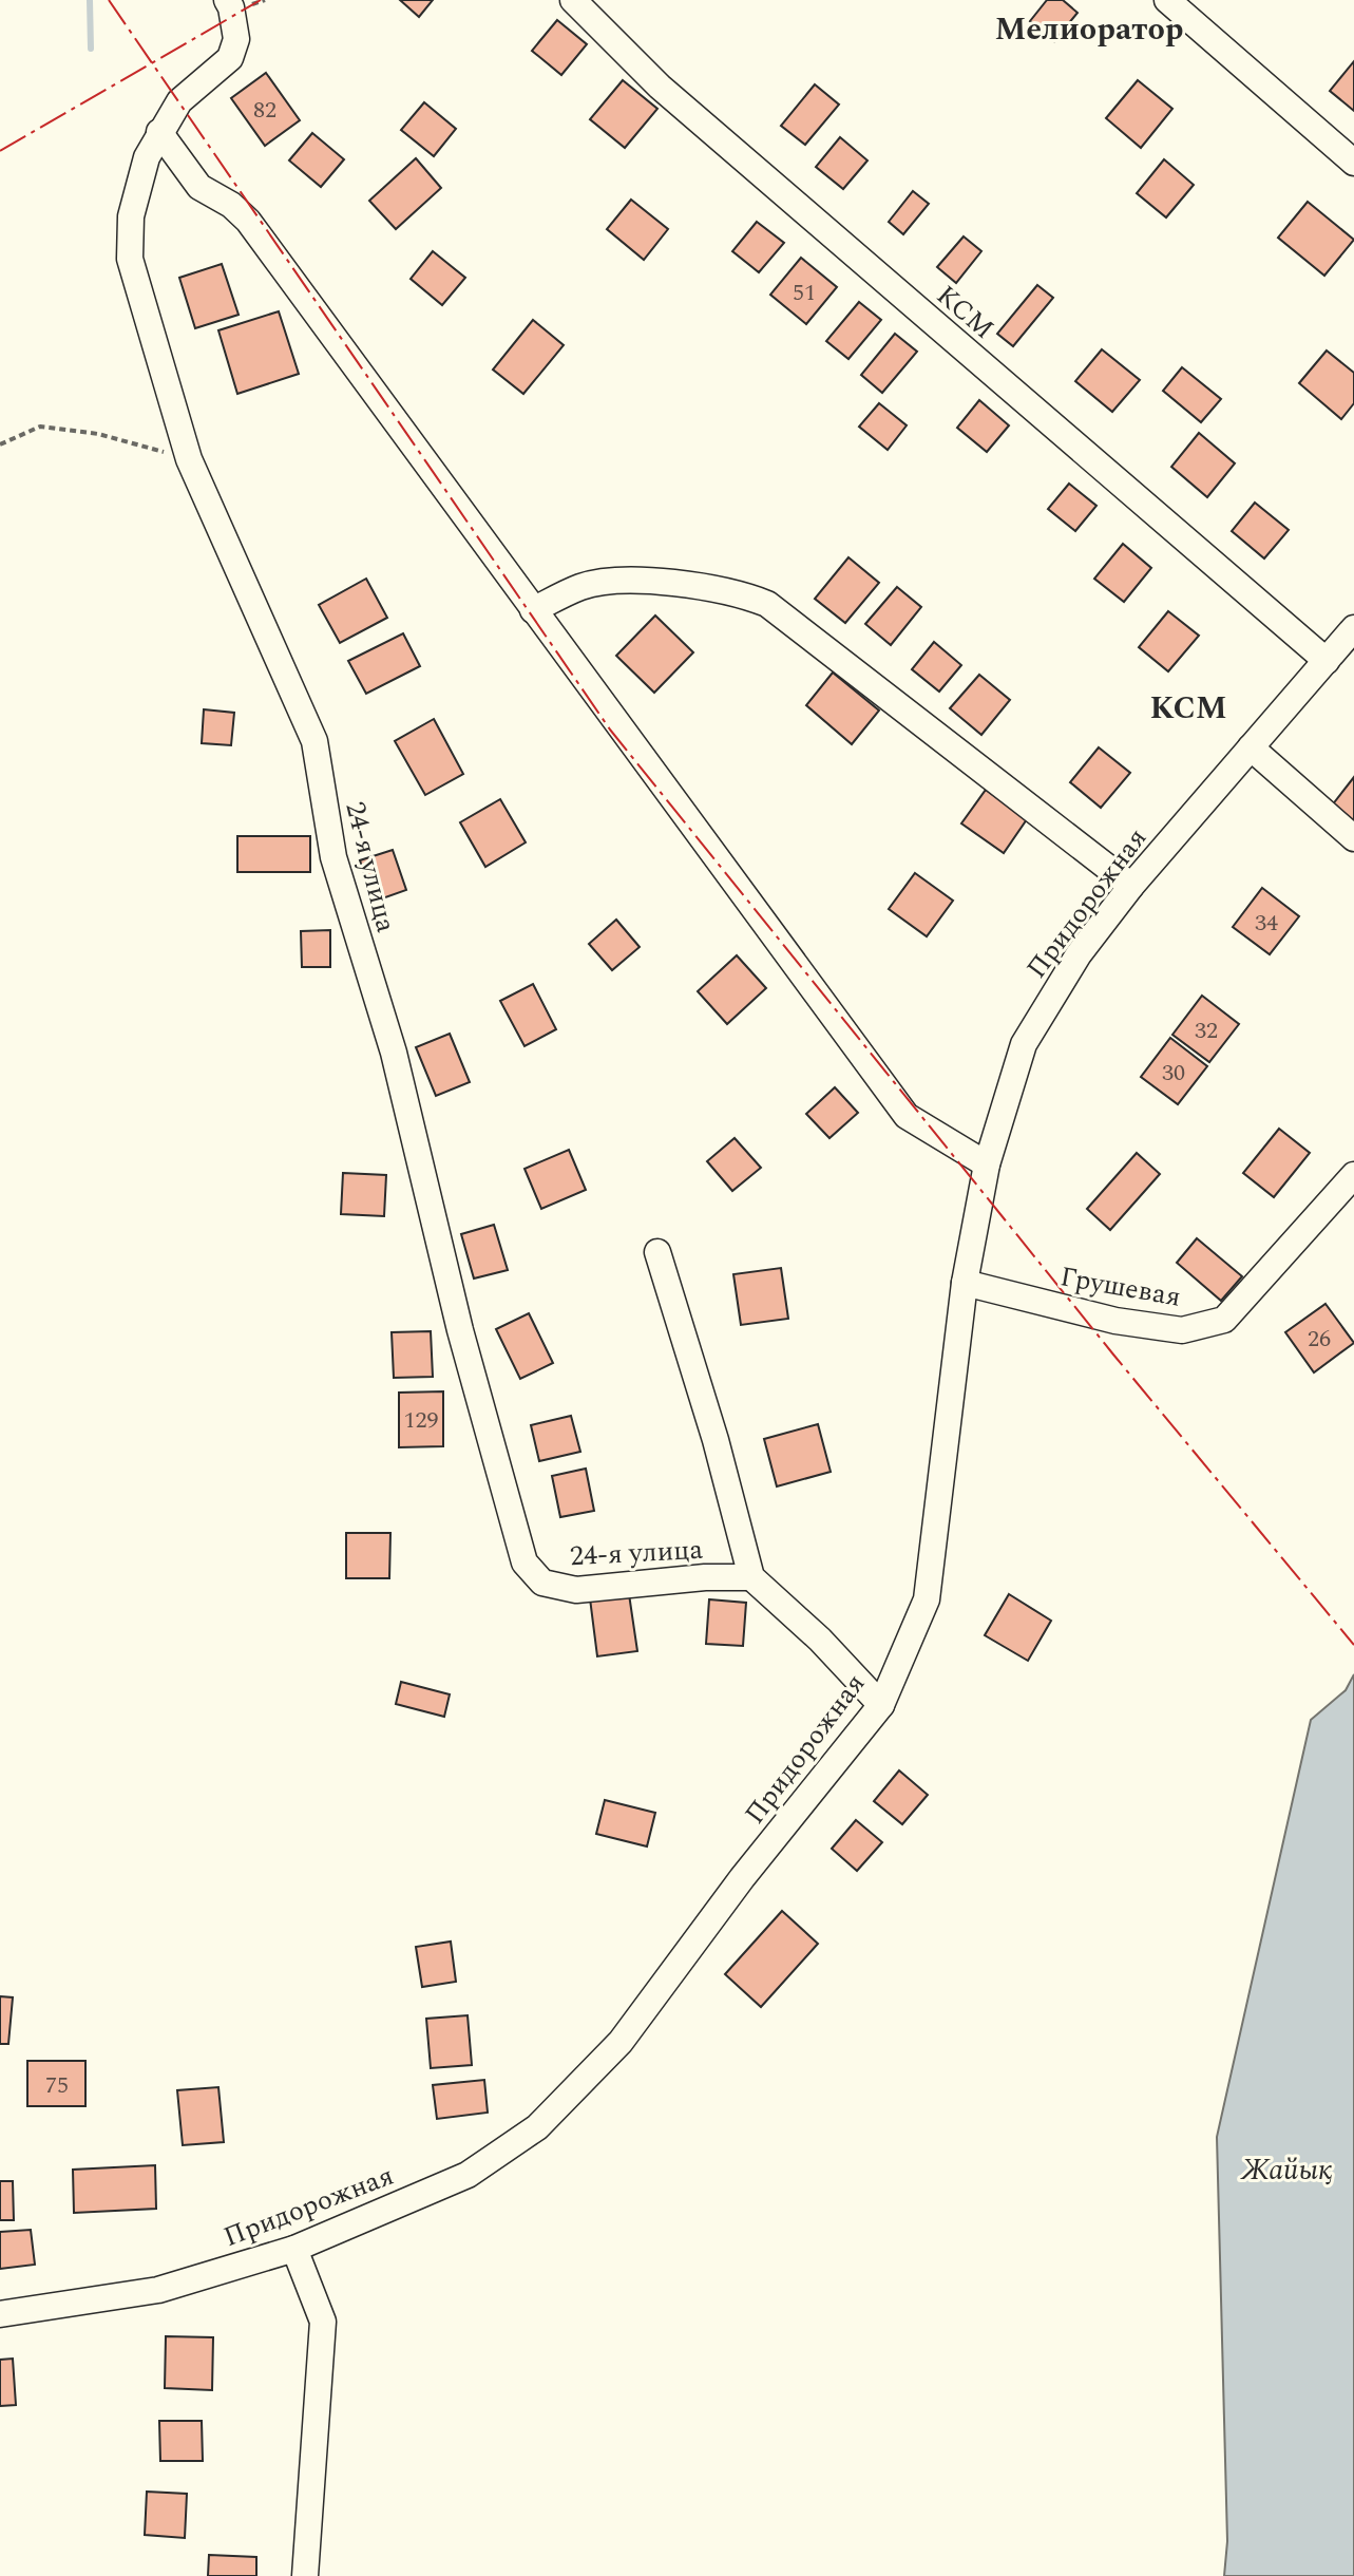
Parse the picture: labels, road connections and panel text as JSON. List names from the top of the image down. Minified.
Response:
{"streets":{"street":["КСМ","24-я улица","Придорожная","Грушевая"]},"crossings":[["КСМ","Придорожная"],["Придорожная","Грушевая"]],"districts":["Мелиоратор","КСМ"],"water":["Жайық"],"house_numbers":["82","51","34","32","30","26","129","75"]}
